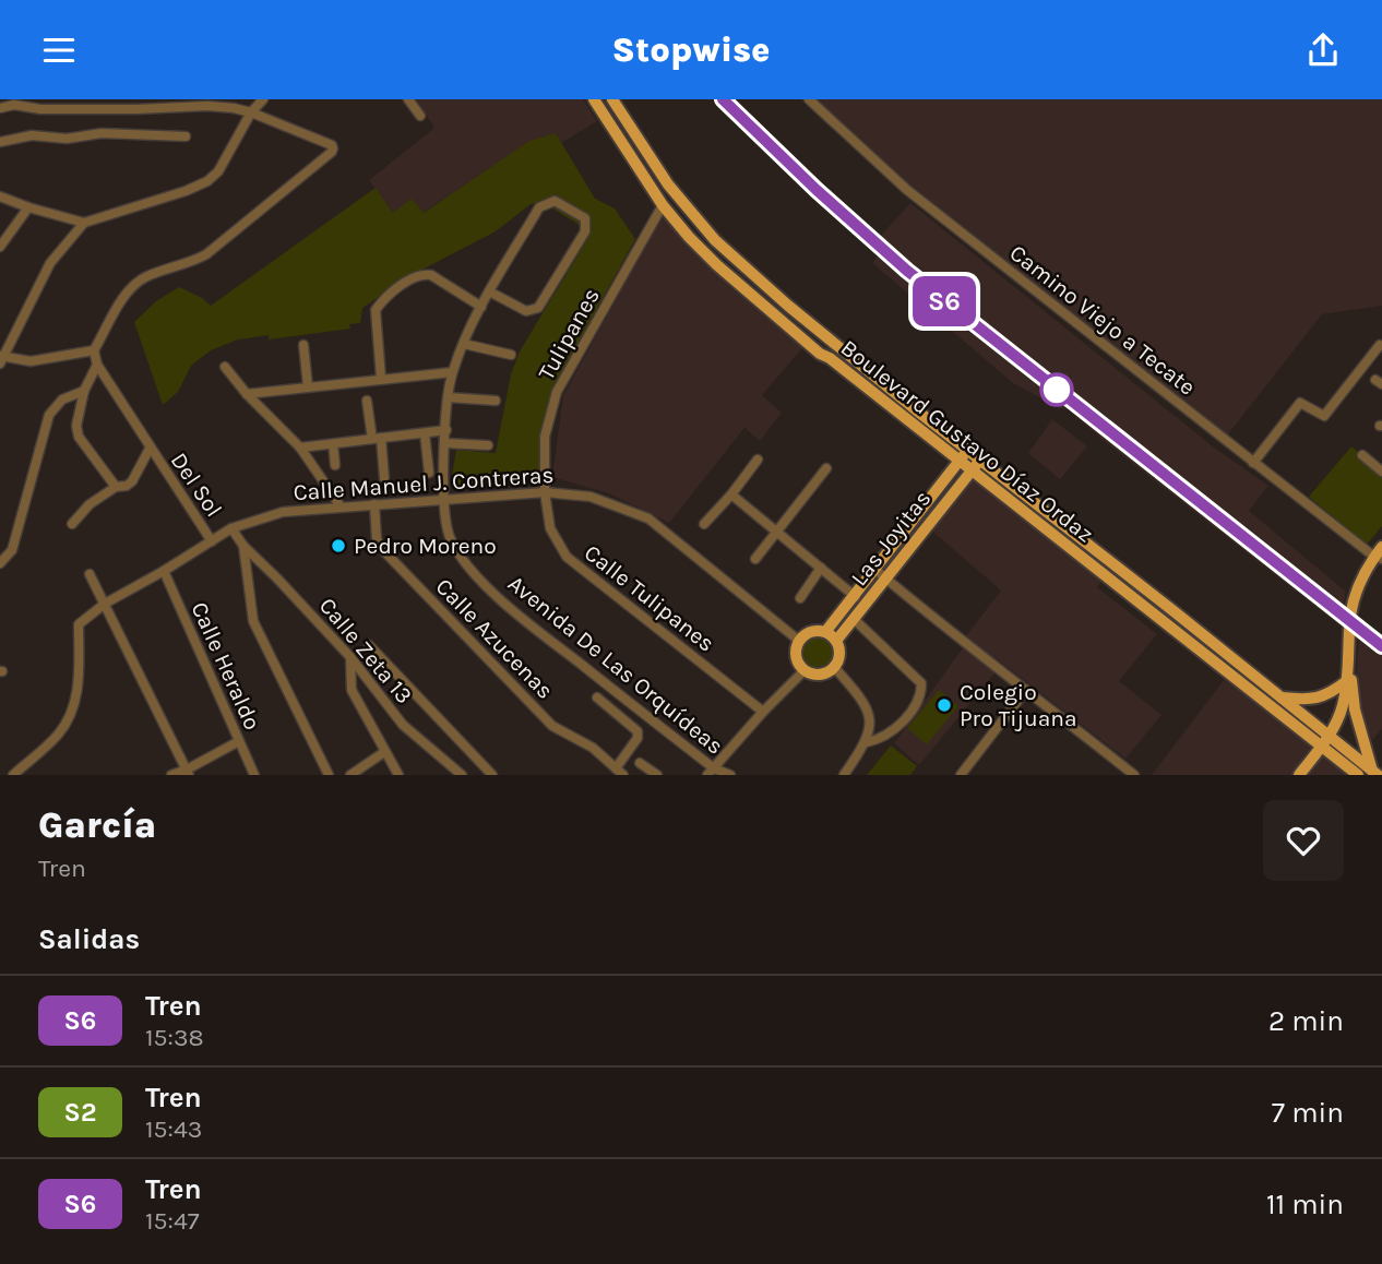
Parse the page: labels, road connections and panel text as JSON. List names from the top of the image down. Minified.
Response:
{"streets":{"main road":["Boulevard Gustavo Díaz Ordaz","Las Joyitas"],"street":["Camino Viejo a Tecate","Tulipanes","Calle Manuel J. Contreras","Del Sol","Calle Tulipanes","Calle Azucenas","Calle Zeta 13","Avenida De Las Orquídeas","Calle Heraldo"]},"crossings":[["Tulipanes","Boulevard Gustavo Díaz Ordaz"],["Tulipanes","Calle Manuel J. Contreras"],["Tulipanes","Calle Tulipanes"],["Boulevard Gustavo Díaz Ordaz","Las Joyitas"],["Calle Manuel J. Contreras","Del Sol"],["Calle Manuel J. Contreras","Las Joyitas"],["Calle Manuel J. Contreras","Calle Tulipanes"],["Calle Manuel J. Contreras","Calle Azucenas"],["Calle Manuel J. Contreras","Calle Zeta 13"],["Calle Manuel J. Contreras","Avenida De Las Orquídeas"],["Calle Manuel J. Contreras","Calle Heraldo"]],"places":["Pedro Moreno","Colegio Pro Tijuana"],"page":{"header":"Stopwise","on_map":"S6","heading":[["García","Tren"],"Salidas"],"list":[{"mark":"S6","name":"Tren","note":"15:38","value":"2 min"},{"mark":"S2","name":"Tren","note":"15:43","value":"7 min"},{"mark":"S6","name":"Tren","note":"15:47","value":"11 min"}]}}
